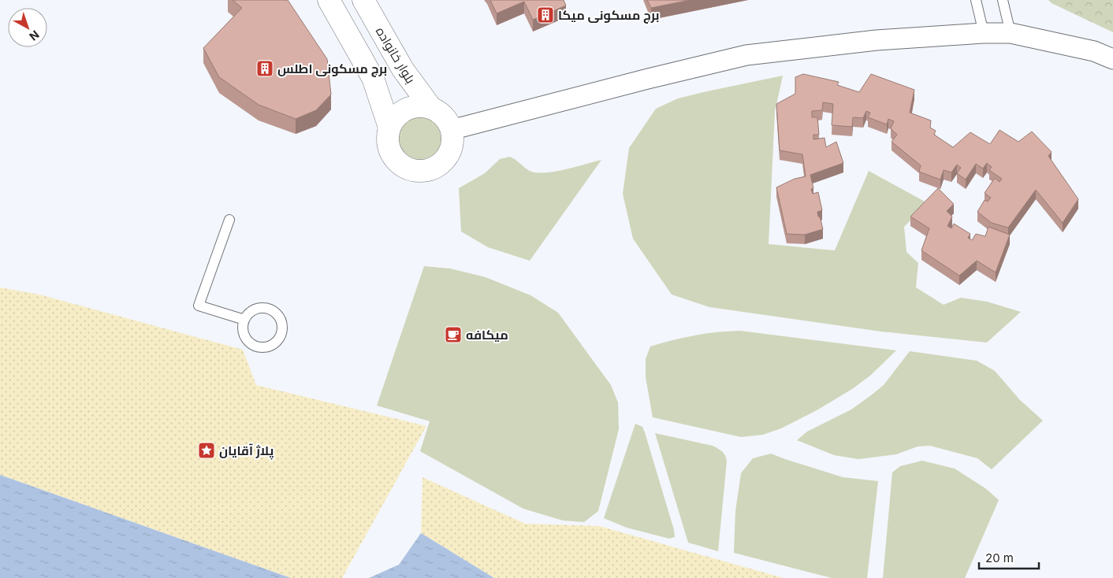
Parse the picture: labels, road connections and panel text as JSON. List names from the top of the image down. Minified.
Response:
{"streets":{"street":["بلوار خانواده"]},"places":{"building":["برج مسکونی میکا","برج مسکونی اطلس"],"cafe":["میکافه"],"place":["پلاژ آقایان"]},"scale_bar":"20 m","north":"bottom right"}
